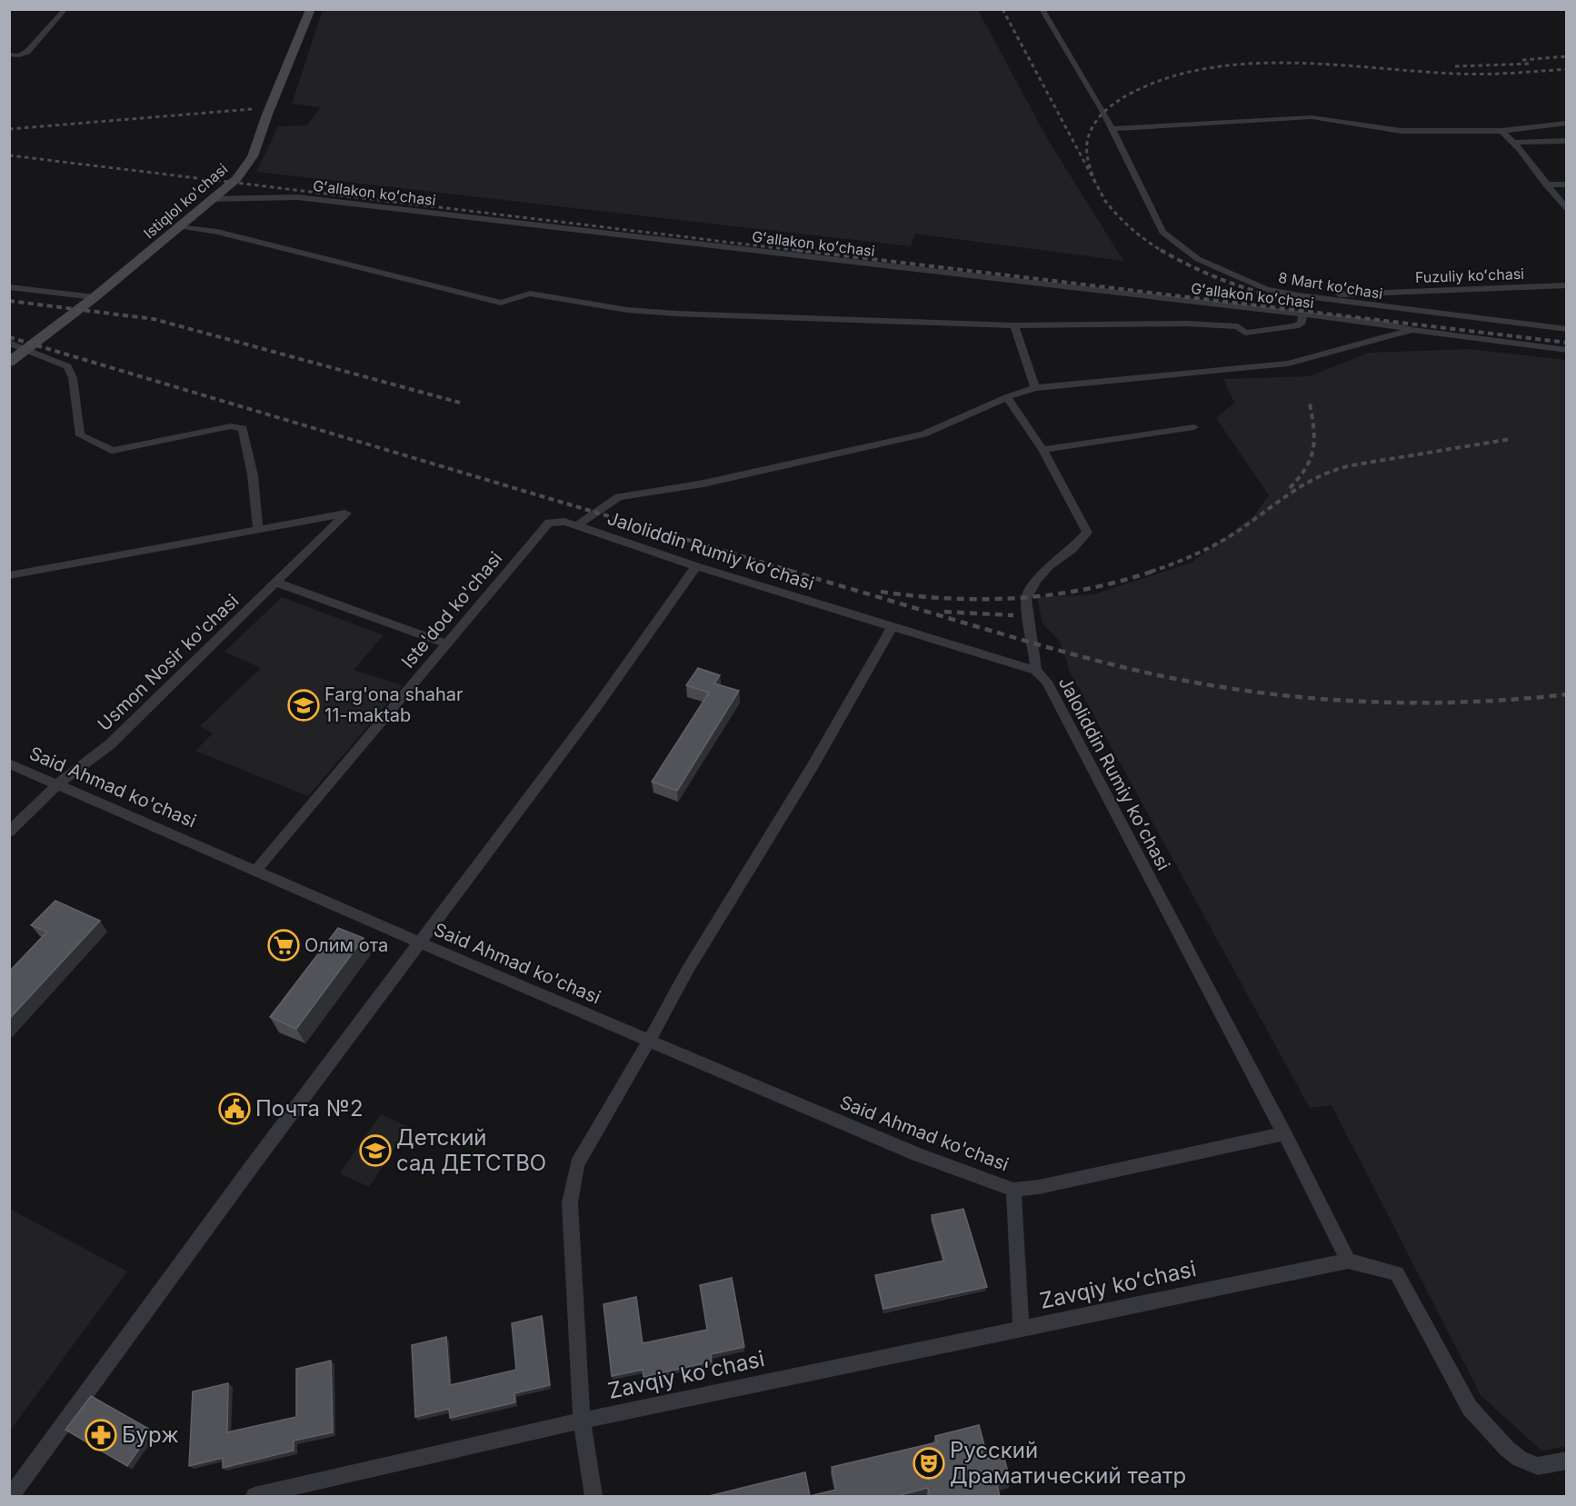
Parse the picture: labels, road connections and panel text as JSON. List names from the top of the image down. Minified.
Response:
{"streets":{"main road":["Istiqlol ko'chasi"],"street":["Gʻallakon koʻchasi","Fuzuliy koʻchasi","8 Mart koʻchasi","Jaloliddin Rumiy koʻchasi","Iste'dod ko'chasi","Usmon Nosir ko'chasi","Said Ahmad ko'chasi","Zavqiy koʻchasi"]},"crossings":[["Gʻallakon koʻchasi","Istiqlol ko'chasi"],["Fuzuliy koʻchasi","8 Mart koʻchasi"],["Jaloliddin Rumiy koʻchasi","Iste'dod ko'chasi"],["Jaloliddin Rumiy koʻchasi","Zavqiy koʻchasi"],["Iste'dod ko'chasi","Said Ahmad ko'chasi"],["Usmon Nosir ko'chasi","Said Ahmad ko'chasi"]],"places":{"school or university":["Farg'ona shahar 11-maktab","Детский сад ДЕТСТВО"],"supermarket":["Олим ота"],"public building":["Почта №2"],"pharmacy":["Бурж"],"theatre":["Русский Драматический театр"]}}
